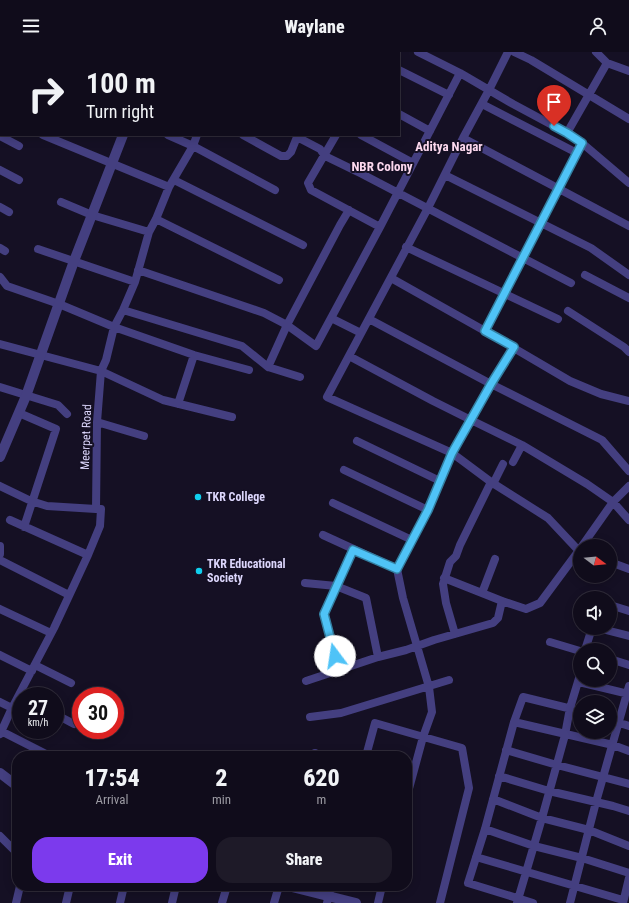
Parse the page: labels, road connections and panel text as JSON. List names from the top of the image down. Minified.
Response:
{"streets":{"street":["Meerpet Road"]},"districts":["Aditya Nagar","NBR Colony"],"places":["TKR College","TKR Educational Society"],"north":"right","page":{"header":"Waylane","turn":["100 m","Turn right"],"speed":"27 km/h","limit":"30","eta":["17:54","Arrival","2","min","620","m"],"buttons":["Exit","Share"]}}
